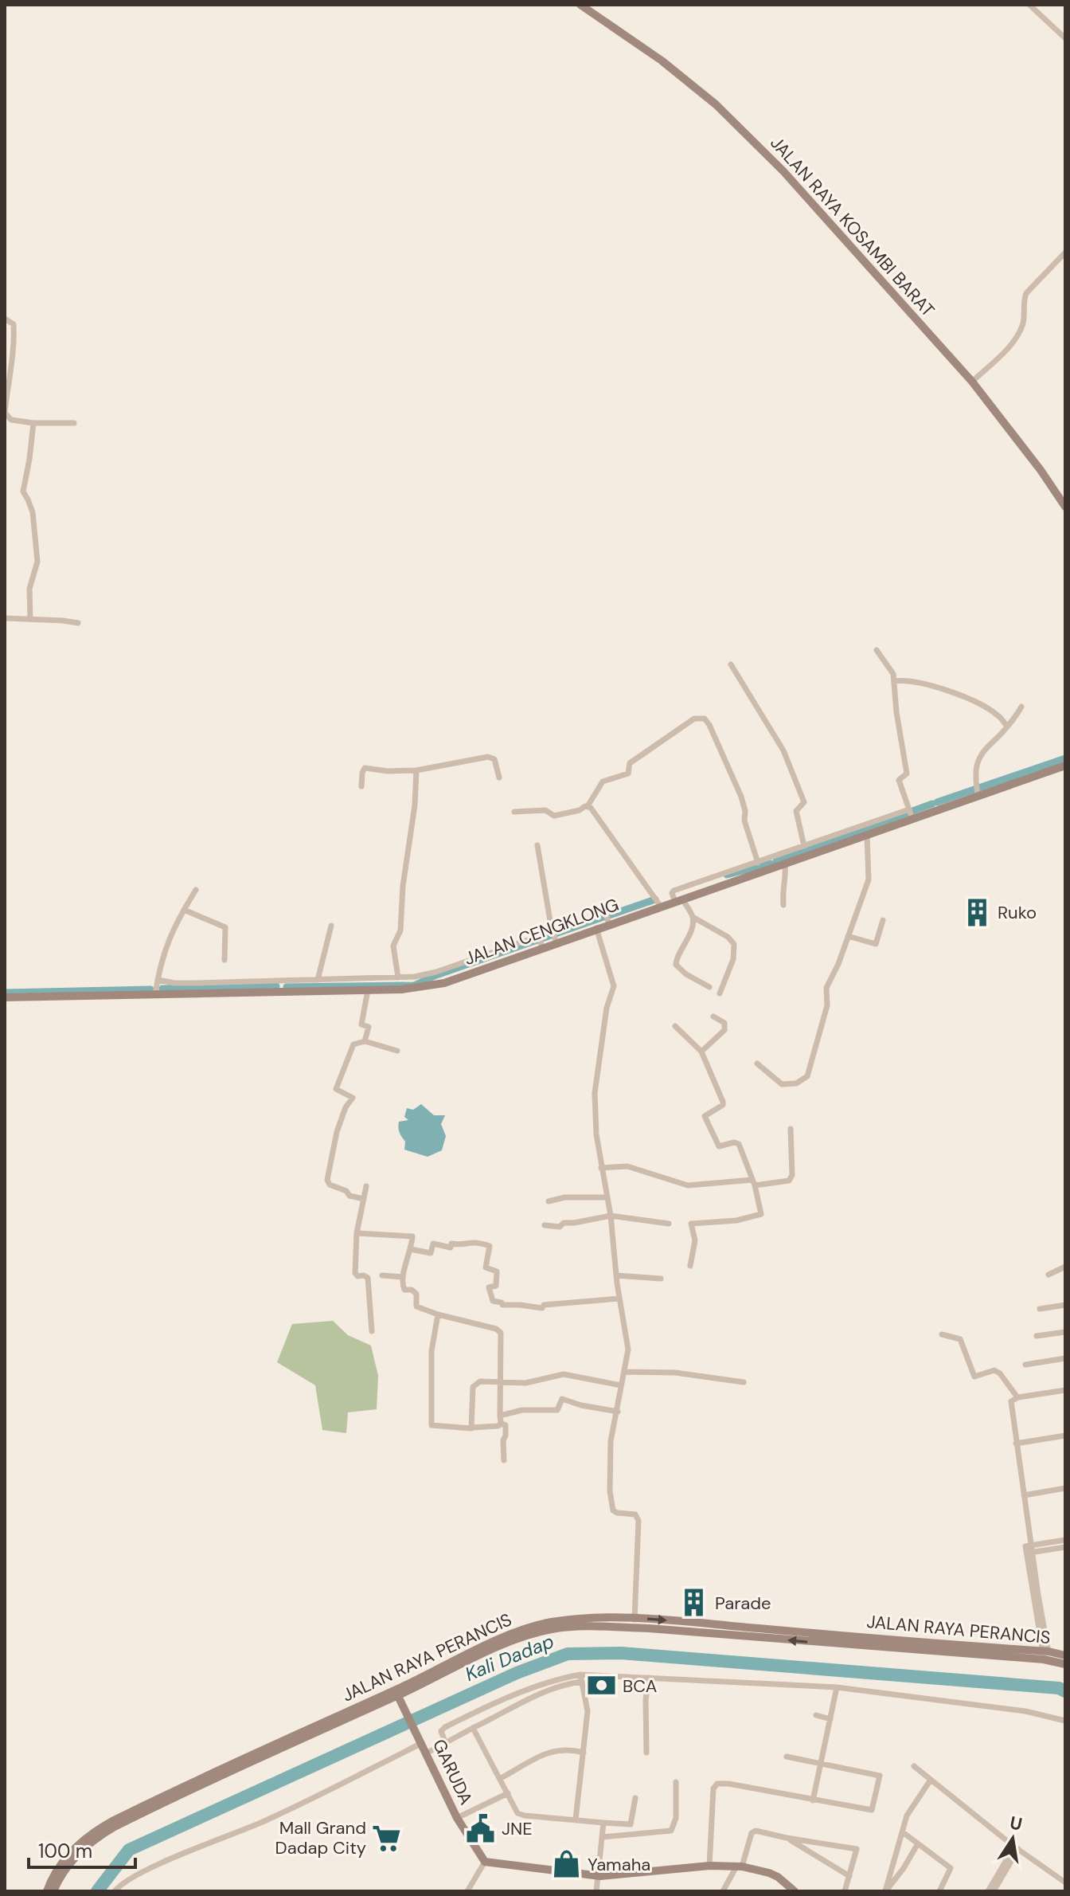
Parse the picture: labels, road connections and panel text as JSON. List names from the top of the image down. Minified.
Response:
{"streets":{"street":["JALAN RAYA KOSAMBI BARAT","JALAN CENGKLONG","JALAN RAYA PERANCIS","GARUDA"]},"crossings":[["JALAN RAYA PERANCIS","GARUDA"]],"water":["Kali Dadap"],"places":{"building":["Ruko","Parade"],"bank":["BCA"],"public building":["JNE"],"supermarket":["Mall Grand Dadap City"],"shop":["Yamaha"]},"scale_bar":"100 m","north":"top"}
